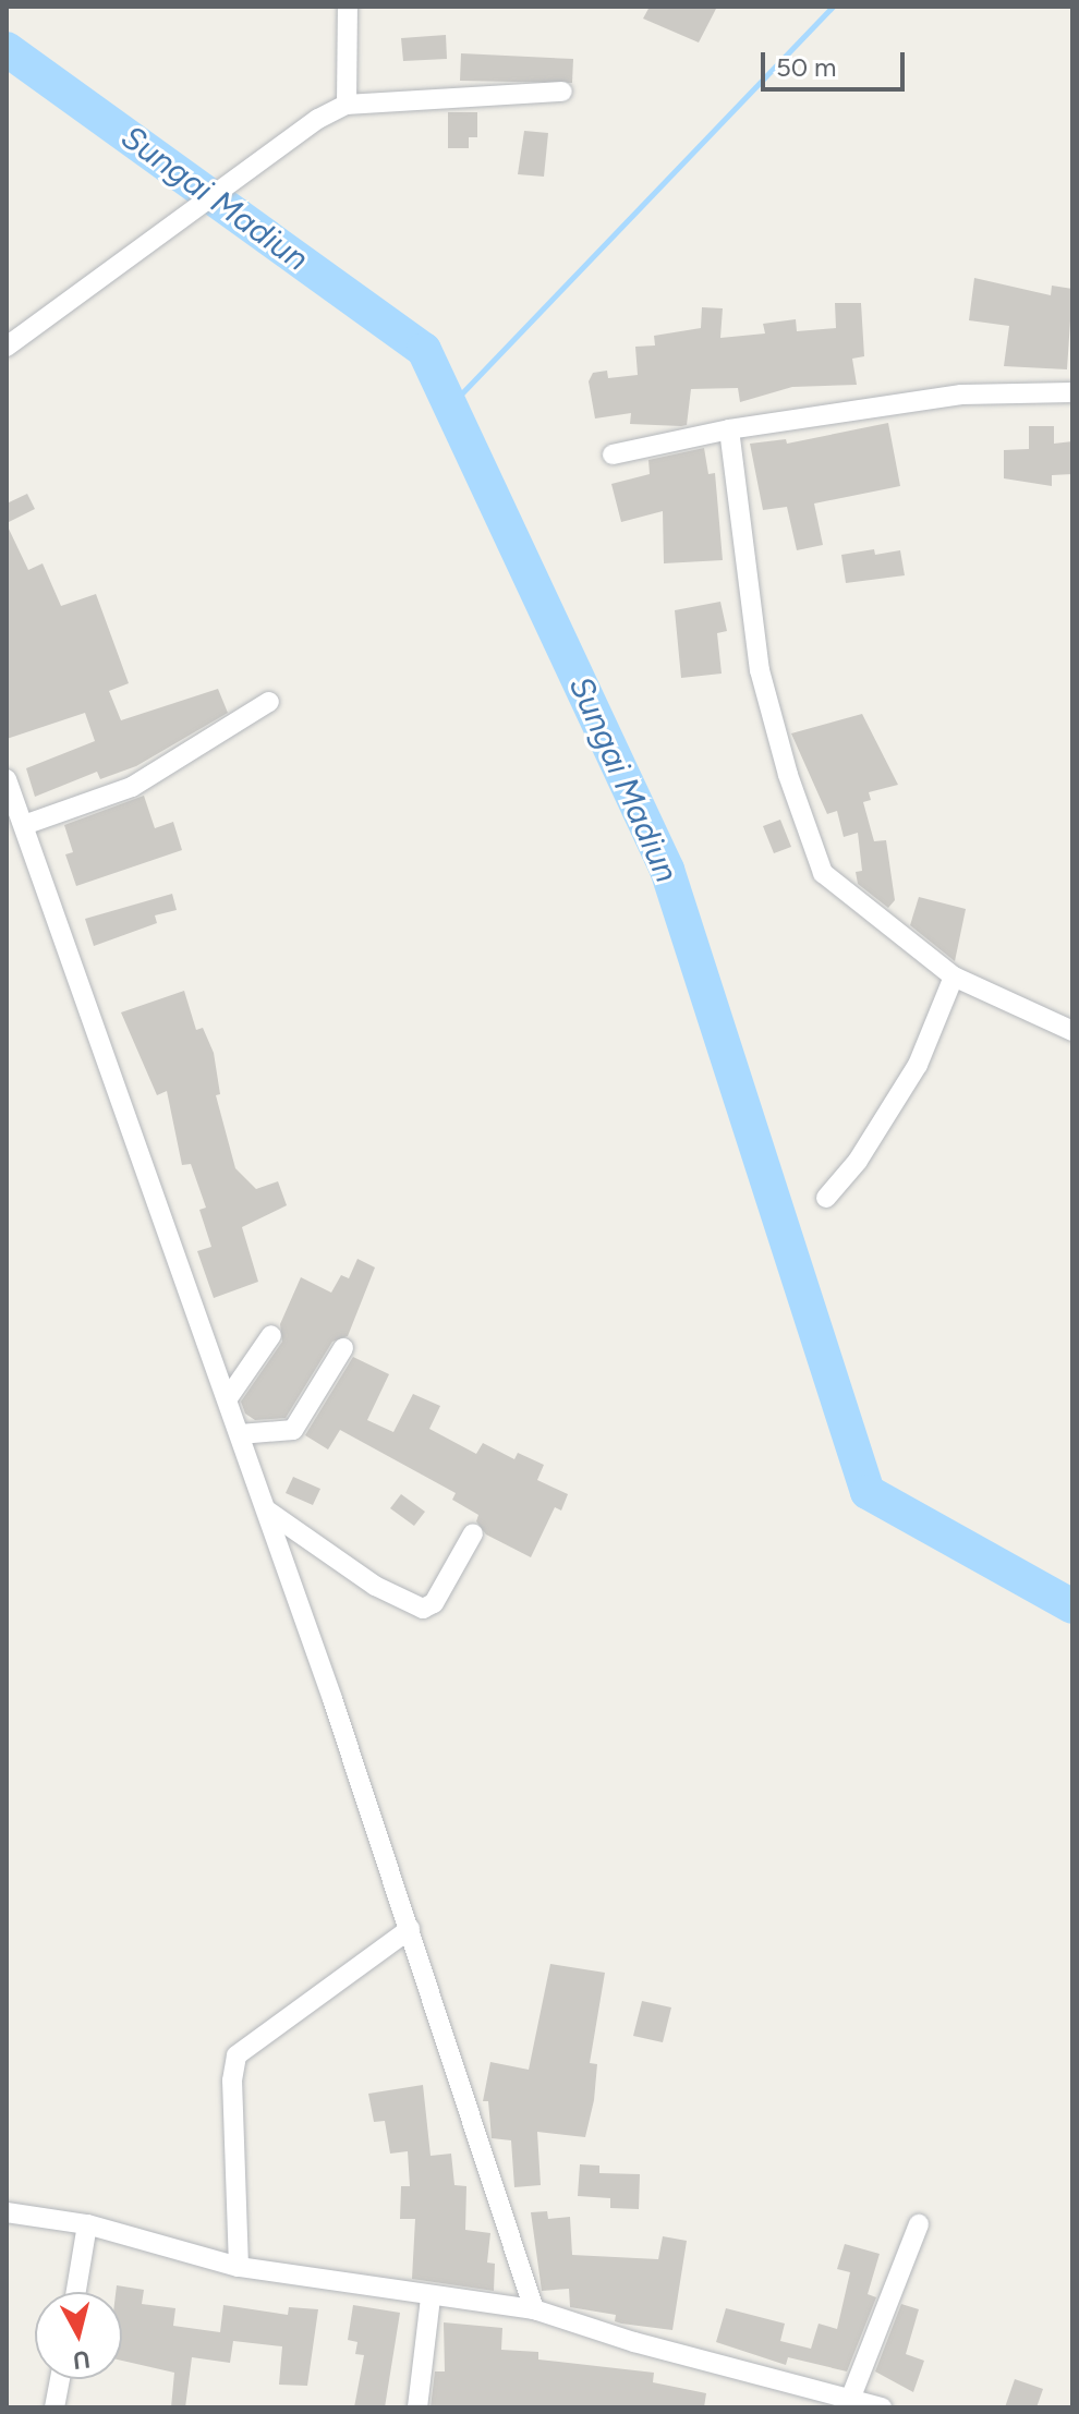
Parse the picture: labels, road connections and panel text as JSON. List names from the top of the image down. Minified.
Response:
{"water":["Sungai Madiun"],"scale_bar":"50 m","north":"bottom"}
